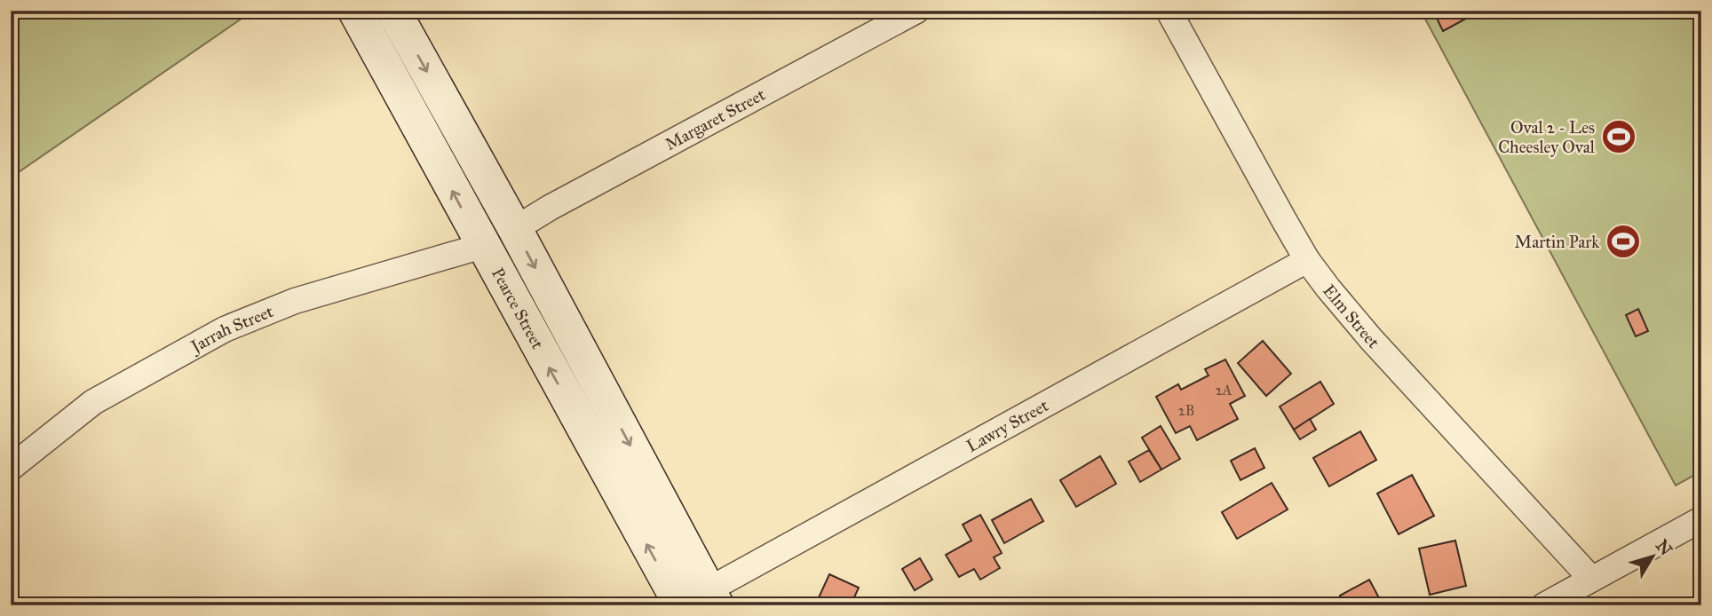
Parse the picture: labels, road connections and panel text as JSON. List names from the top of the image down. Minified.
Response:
{"streets":{"main road":["Pearce Street"],"street":["Margaret Street","Elm Street","Jarrah Street","Lawry Street"]},"crossings":[["Margaret Street","Pearce Street"],["Pearce Street","Jarrah Street"],["Pearce Street","Lawry Street"],["Elm Street","Lawry Street"]],"places":{"sports":["Oval 2 - Les Cheesley Oval","Martin Park"]},"house_numbers":["2A","2B"],"north":"top right"}
